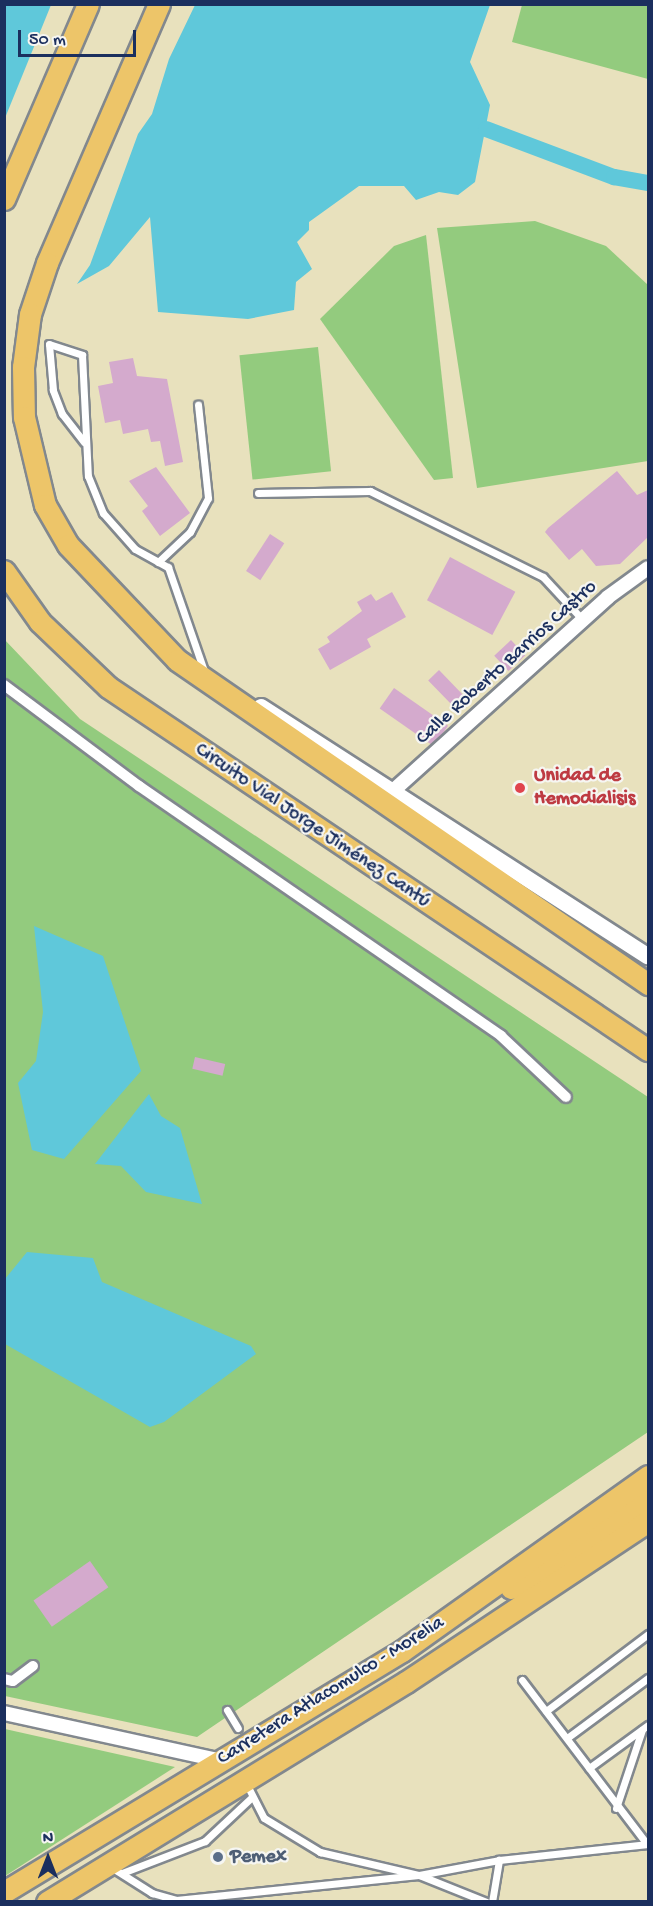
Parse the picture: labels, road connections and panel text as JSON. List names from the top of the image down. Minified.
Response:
{"streets":{"main road":["Circuito Vial Jorge Jiménez Cantú","Carretera Atlacomulco - Morelia"],"street":["Calle Roberto Barrios Castro"]},"places":["Unidad de Hemodialisis","Pemex"],"scale_bar":"50 m","north":"top"}
